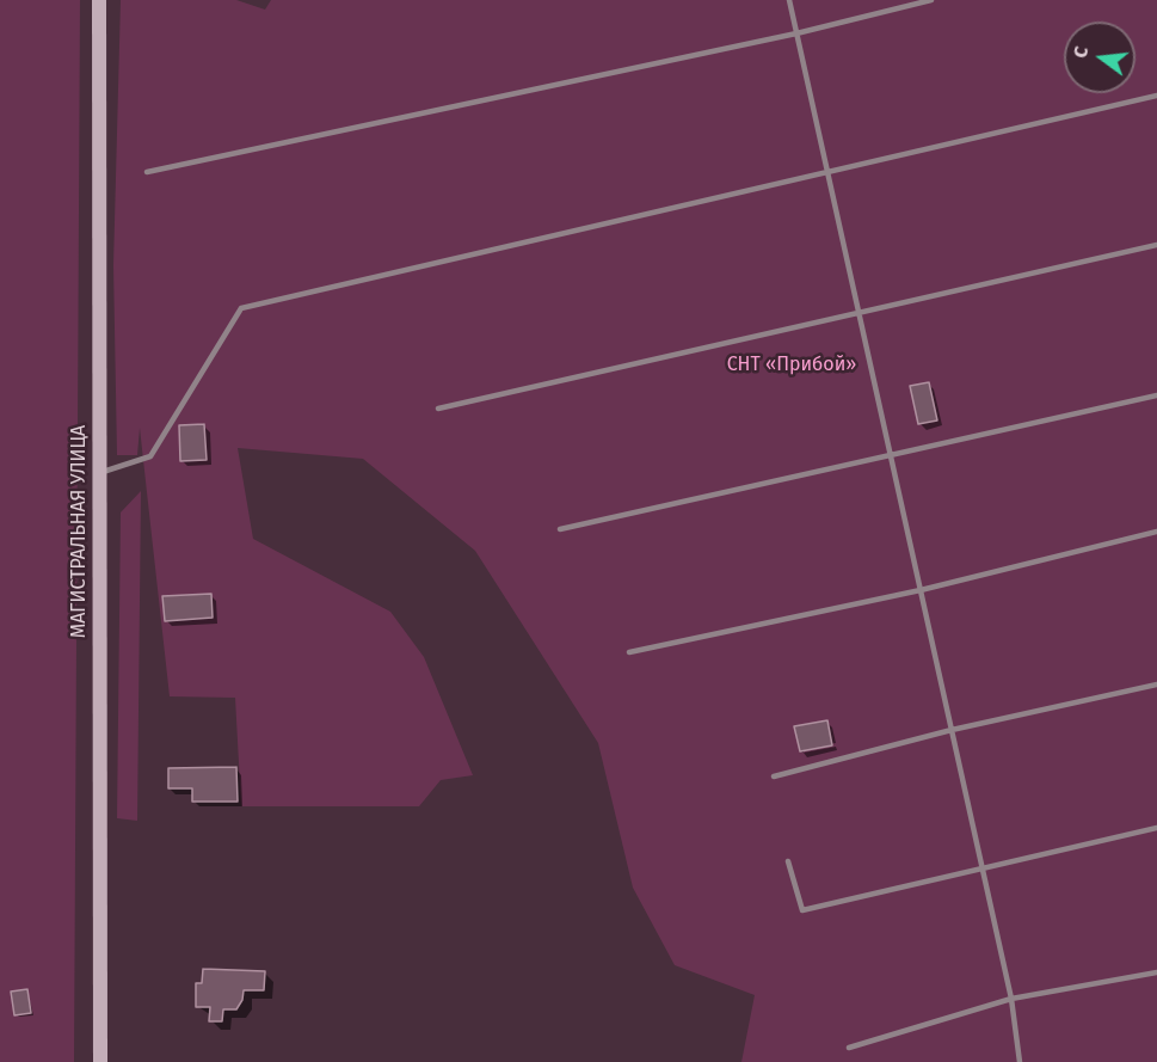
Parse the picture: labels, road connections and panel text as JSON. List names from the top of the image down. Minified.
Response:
{"streets":{"street":["МАГИСТРАЛЬНАЯ УЛИЦА"]},"parks":["СНТ «Прибой»"],"north":"left"}
